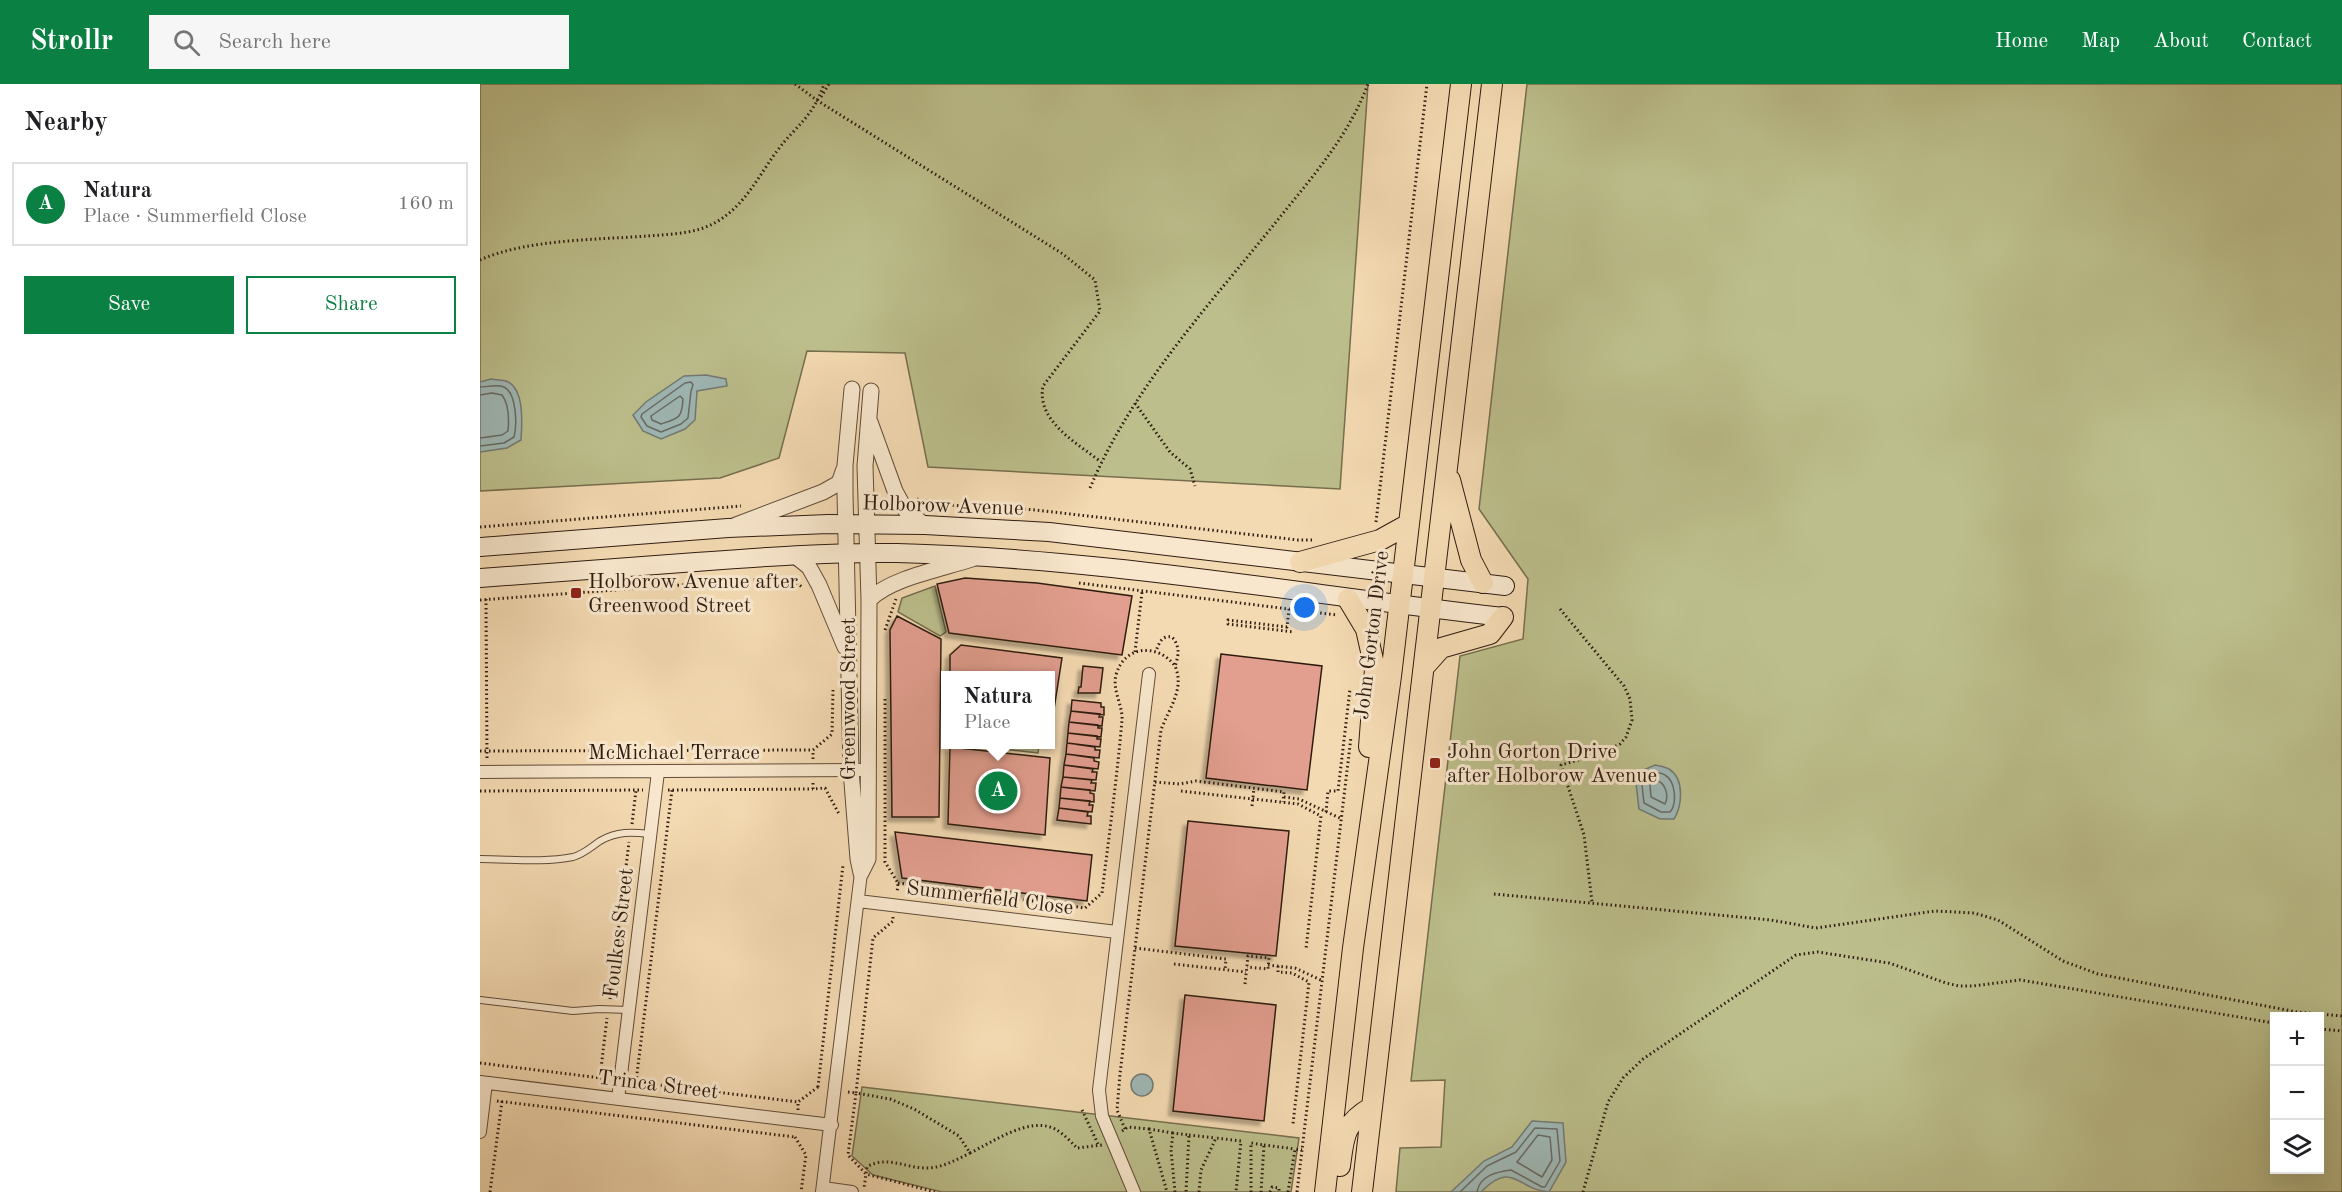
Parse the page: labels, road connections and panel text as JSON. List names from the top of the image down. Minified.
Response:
{"streets":{"main road":["Holborow Avenue","John Gorton Drive"],"street":["Greenwood Street","McMichael Terrace","Summerfield Close","Foulkes Street","Trinca Street"]},"crossings":[["Holborow Avenue","John Gorton Drive"],["Holborow Avenue","Greenwood Street"],["Greenwood Street","McMichael Terrace"],["Greenwood Street","Summerfield Close"],["Greenwood Street","Trinca Street"],["McMichael Terrace","Foulkes Street"],["Foulkes Street","Trinca Street"]],"places":{"transit":["Holborow Avenue after Greenwood Street","John Gorton Drive after Holborow Avenue"]},"page":{"header":"Strollr","search":"Search here","nav":["Home","Map","About","Contact"],"heading":"Nearby","list":[{"mark":"A","name":"Natura","note":"Place · Summerfield Close","value":"160 m"}],"buttons":["Save","Share"],"popup":["Natura","Place"],"pins":"A","map_buttons":["+","−"]}}
